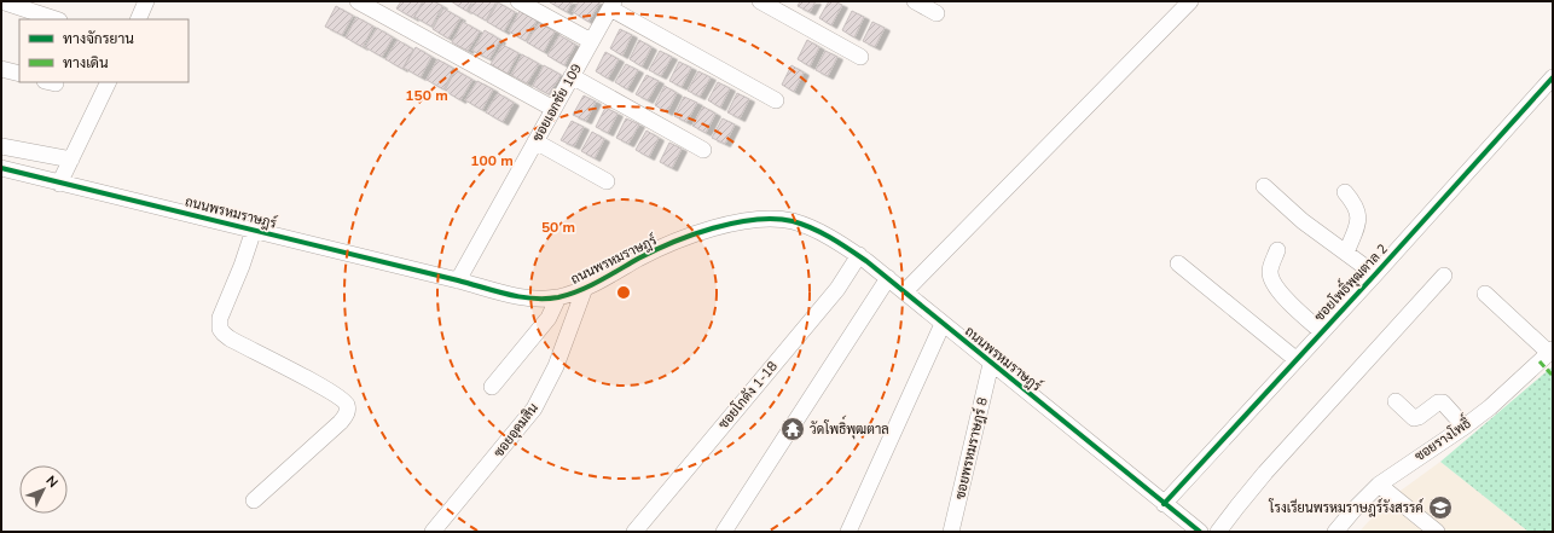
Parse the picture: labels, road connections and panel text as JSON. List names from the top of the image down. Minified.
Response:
{"streets":{"street":["ซอยเอกชัย 109","ถนนพรหมราษฎร์","ซอยโพธิ์พุฒตาล 2","ซอยโกดัง 1-18","ซอยอุดมสิน","ซอยรางโพธิ์","ซอยพรหมราษฎร์ 8"]},"crossings":[["ซอยเอกชัย 109","ถนนพรหมราษฎร์"],["ถนนพรหมราษฎร์","ซอยโพธิ์พุฒตาล 2"],["ถนนพรหมราษฎร์","ซอยโกดัง 1-18"],["ถนนพรหมราษฎร์","ซอยอุดมสิน"],["ถนนพรหมราษฎร์","ซอยพรหมราษฎร์ 8"]],"places":{"temple":["วัดโพธิ์พุฒตาล"],"school or university":["โรงเรียนพรหมราษฎร์รังสรรค์"]},"legend":["ทางจักรยาน","ทางเดิน"],"north":"top right","rings":["150 m","100 m","50 m"]}
